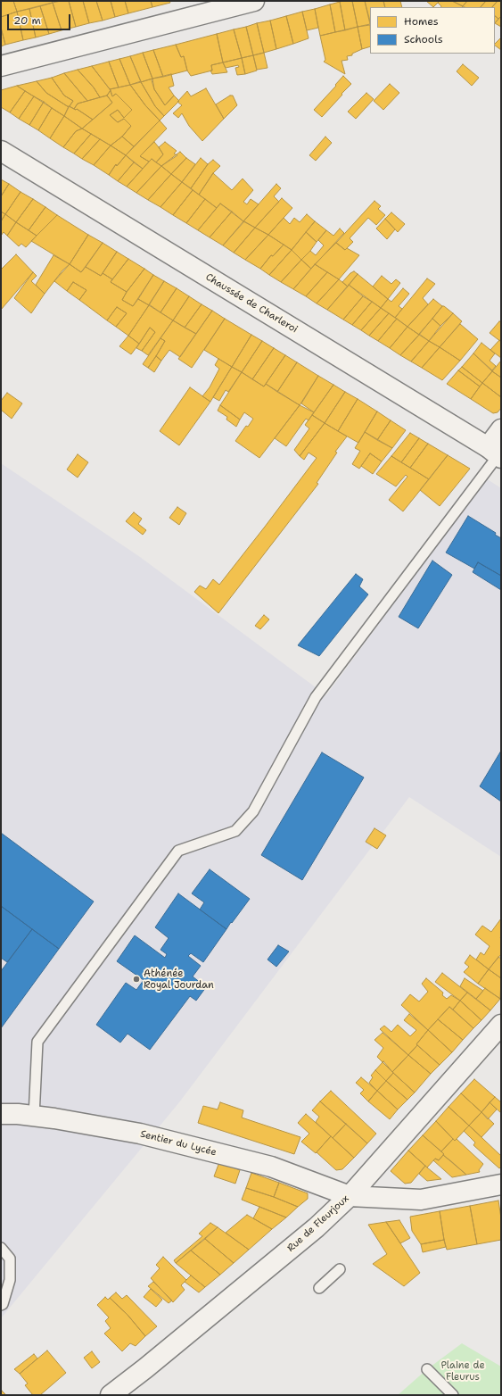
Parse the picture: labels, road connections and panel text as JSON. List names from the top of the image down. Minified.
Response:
{"streets":{"street":["Chaussée de Charleroi","Sentier du Lycée","Rue de Fleurjoux"]},"crossings":[["Sentier du Lycée","Rue de Fleurjoux"]],"parks":["Plaine de Fleurus"],"places":["Athénée Royal Jourdan"],"legend":["Homes","Schools"],"scale_bar":"20 m"}
